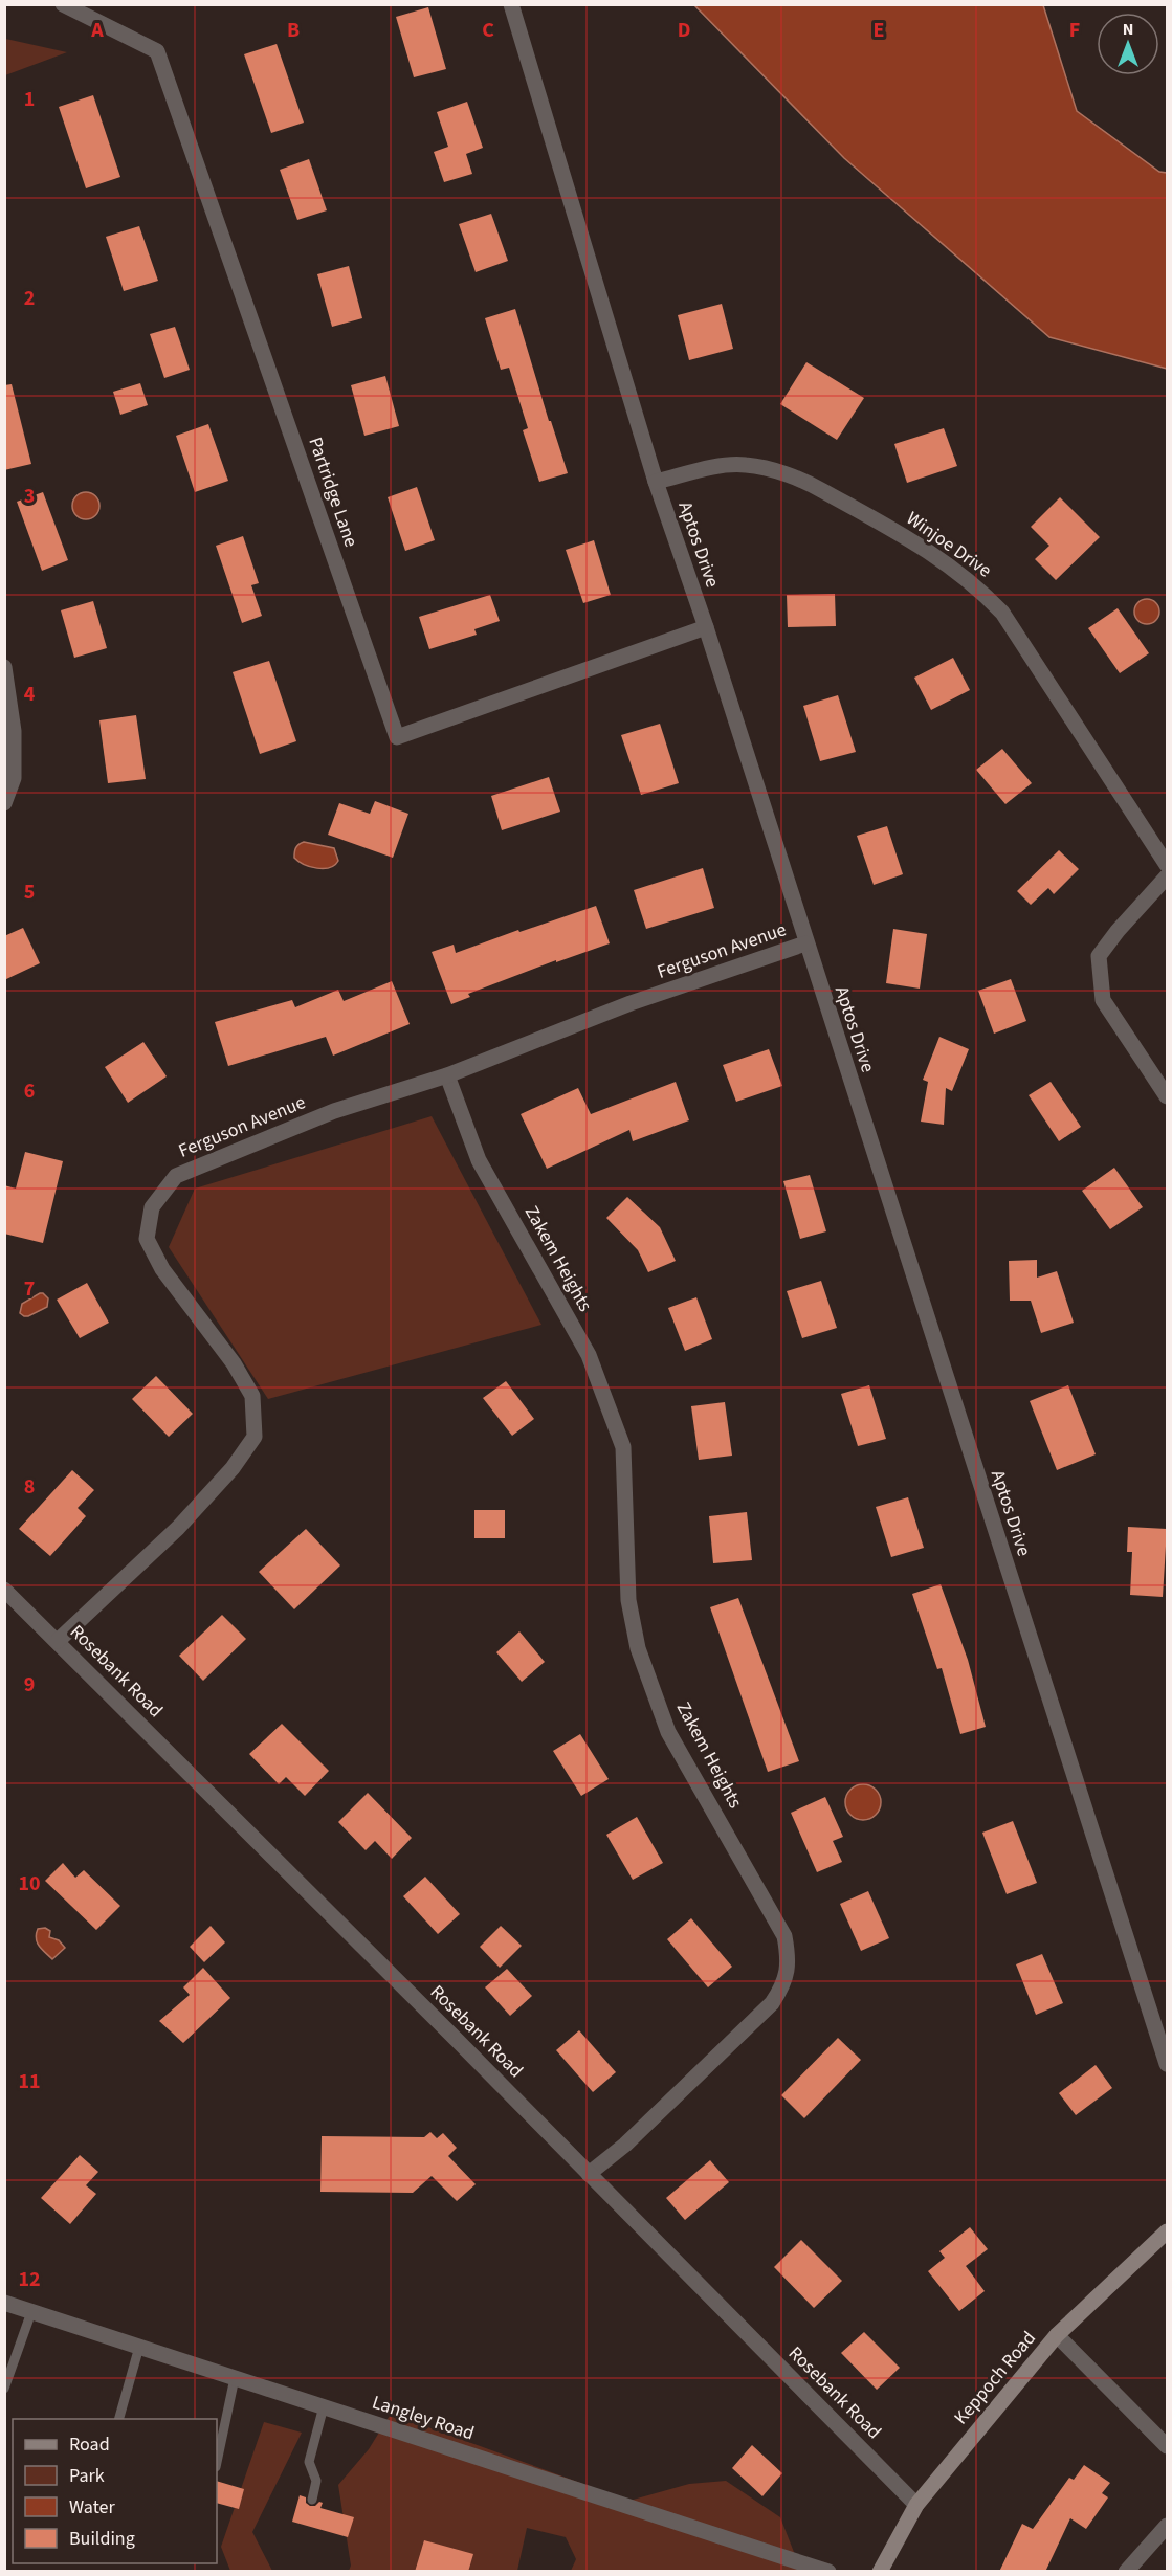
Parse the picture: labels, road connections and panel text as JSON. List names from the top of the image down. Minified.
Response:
{"streets":{"street":["Partridge Lane","Aptos Drive","Winjoe Drive","Ferguson Avenue","Zakem Heights","Rosebank Road","Keppoch Road","Langley Road"]},"crossings":[["Partridge Lane","Aptos Drive"],["Aptos Drive","Winjoe Drive"],["Aptos Drive","Ferguson Avenue"],["Ferguson Avenue","Zakem Heights"],["Ferguson Avenue","Rosebank Road"],["Zakem Heights","Rosebank Road"],["Rosebank Road","Keppoch Road"]],"legend":["Road","Park","Water","Building"],"north":"top","grid":{"columns":["A","B","C","D","E","F"],"rows":["1","2","3","4","5","6","7","8","9","10","11","12"]}}
